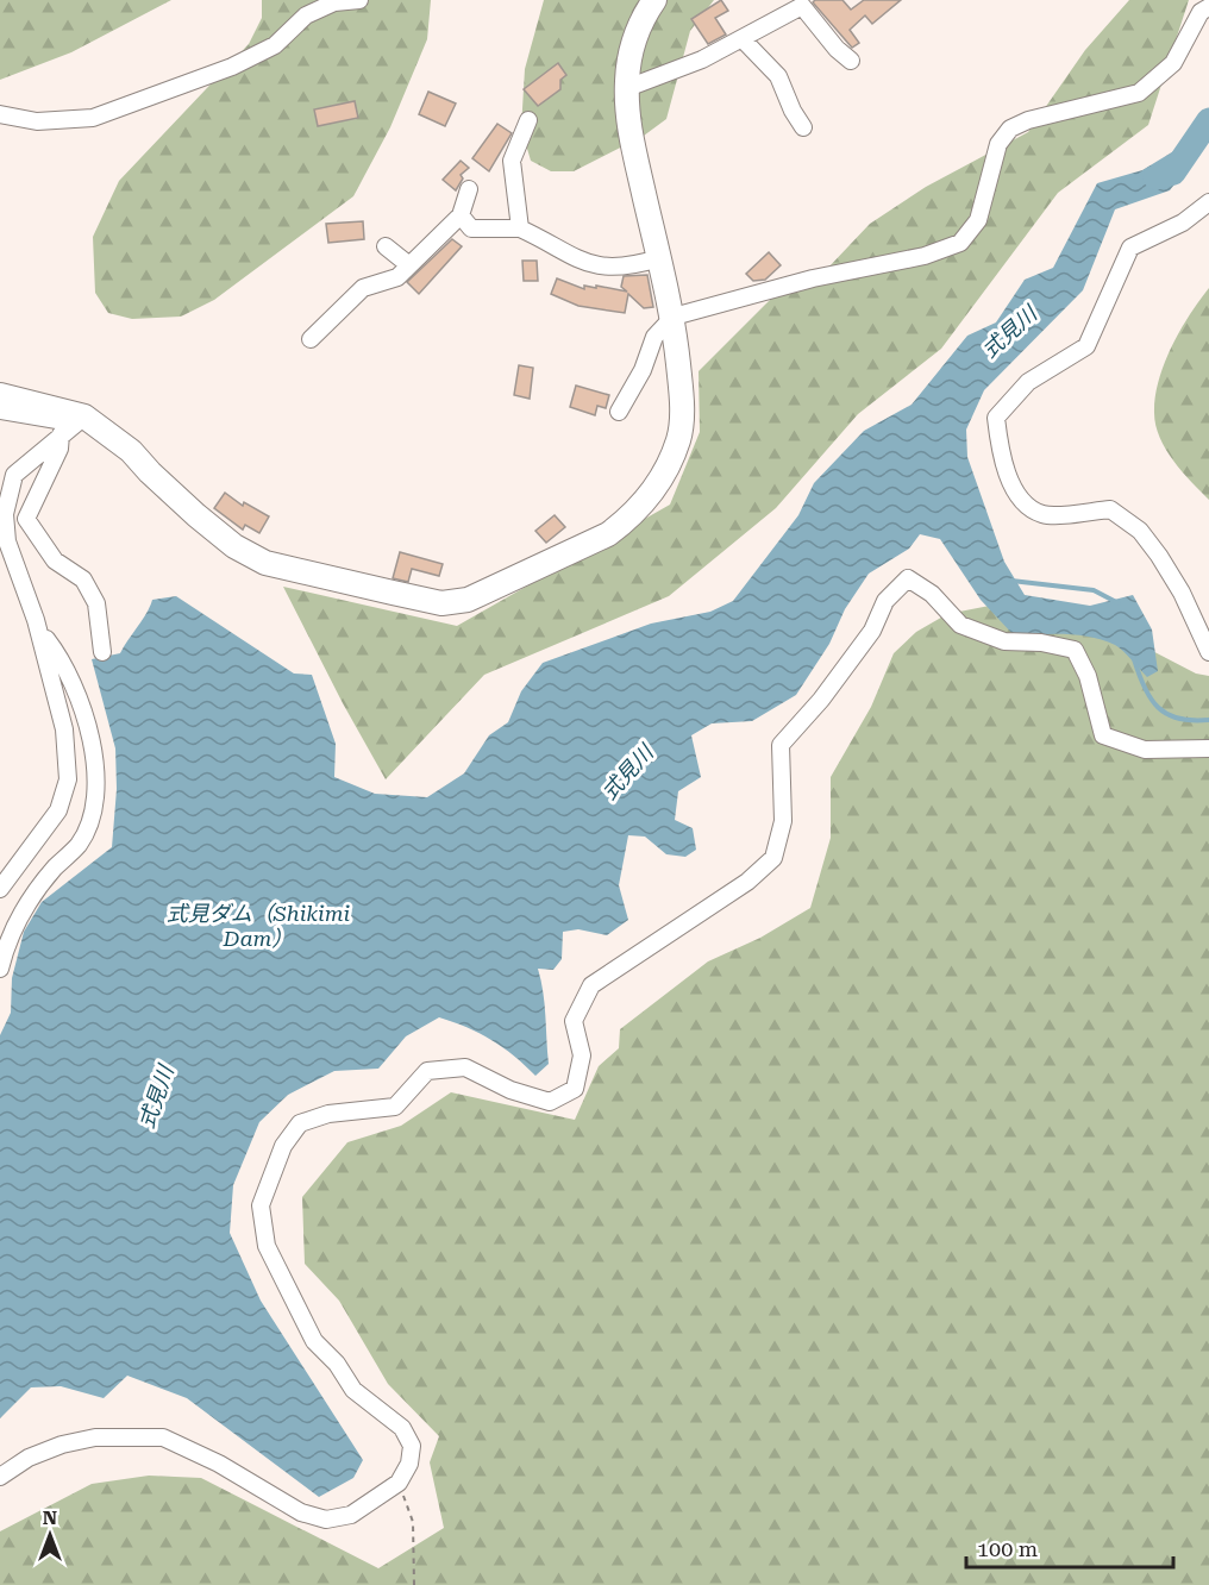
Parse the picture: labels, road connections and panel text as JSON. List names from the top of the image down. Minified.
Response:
{"water":["式見川","式見ダム（Shikimi Dam）"],"scale_bar":"100 m","north":"top"}
